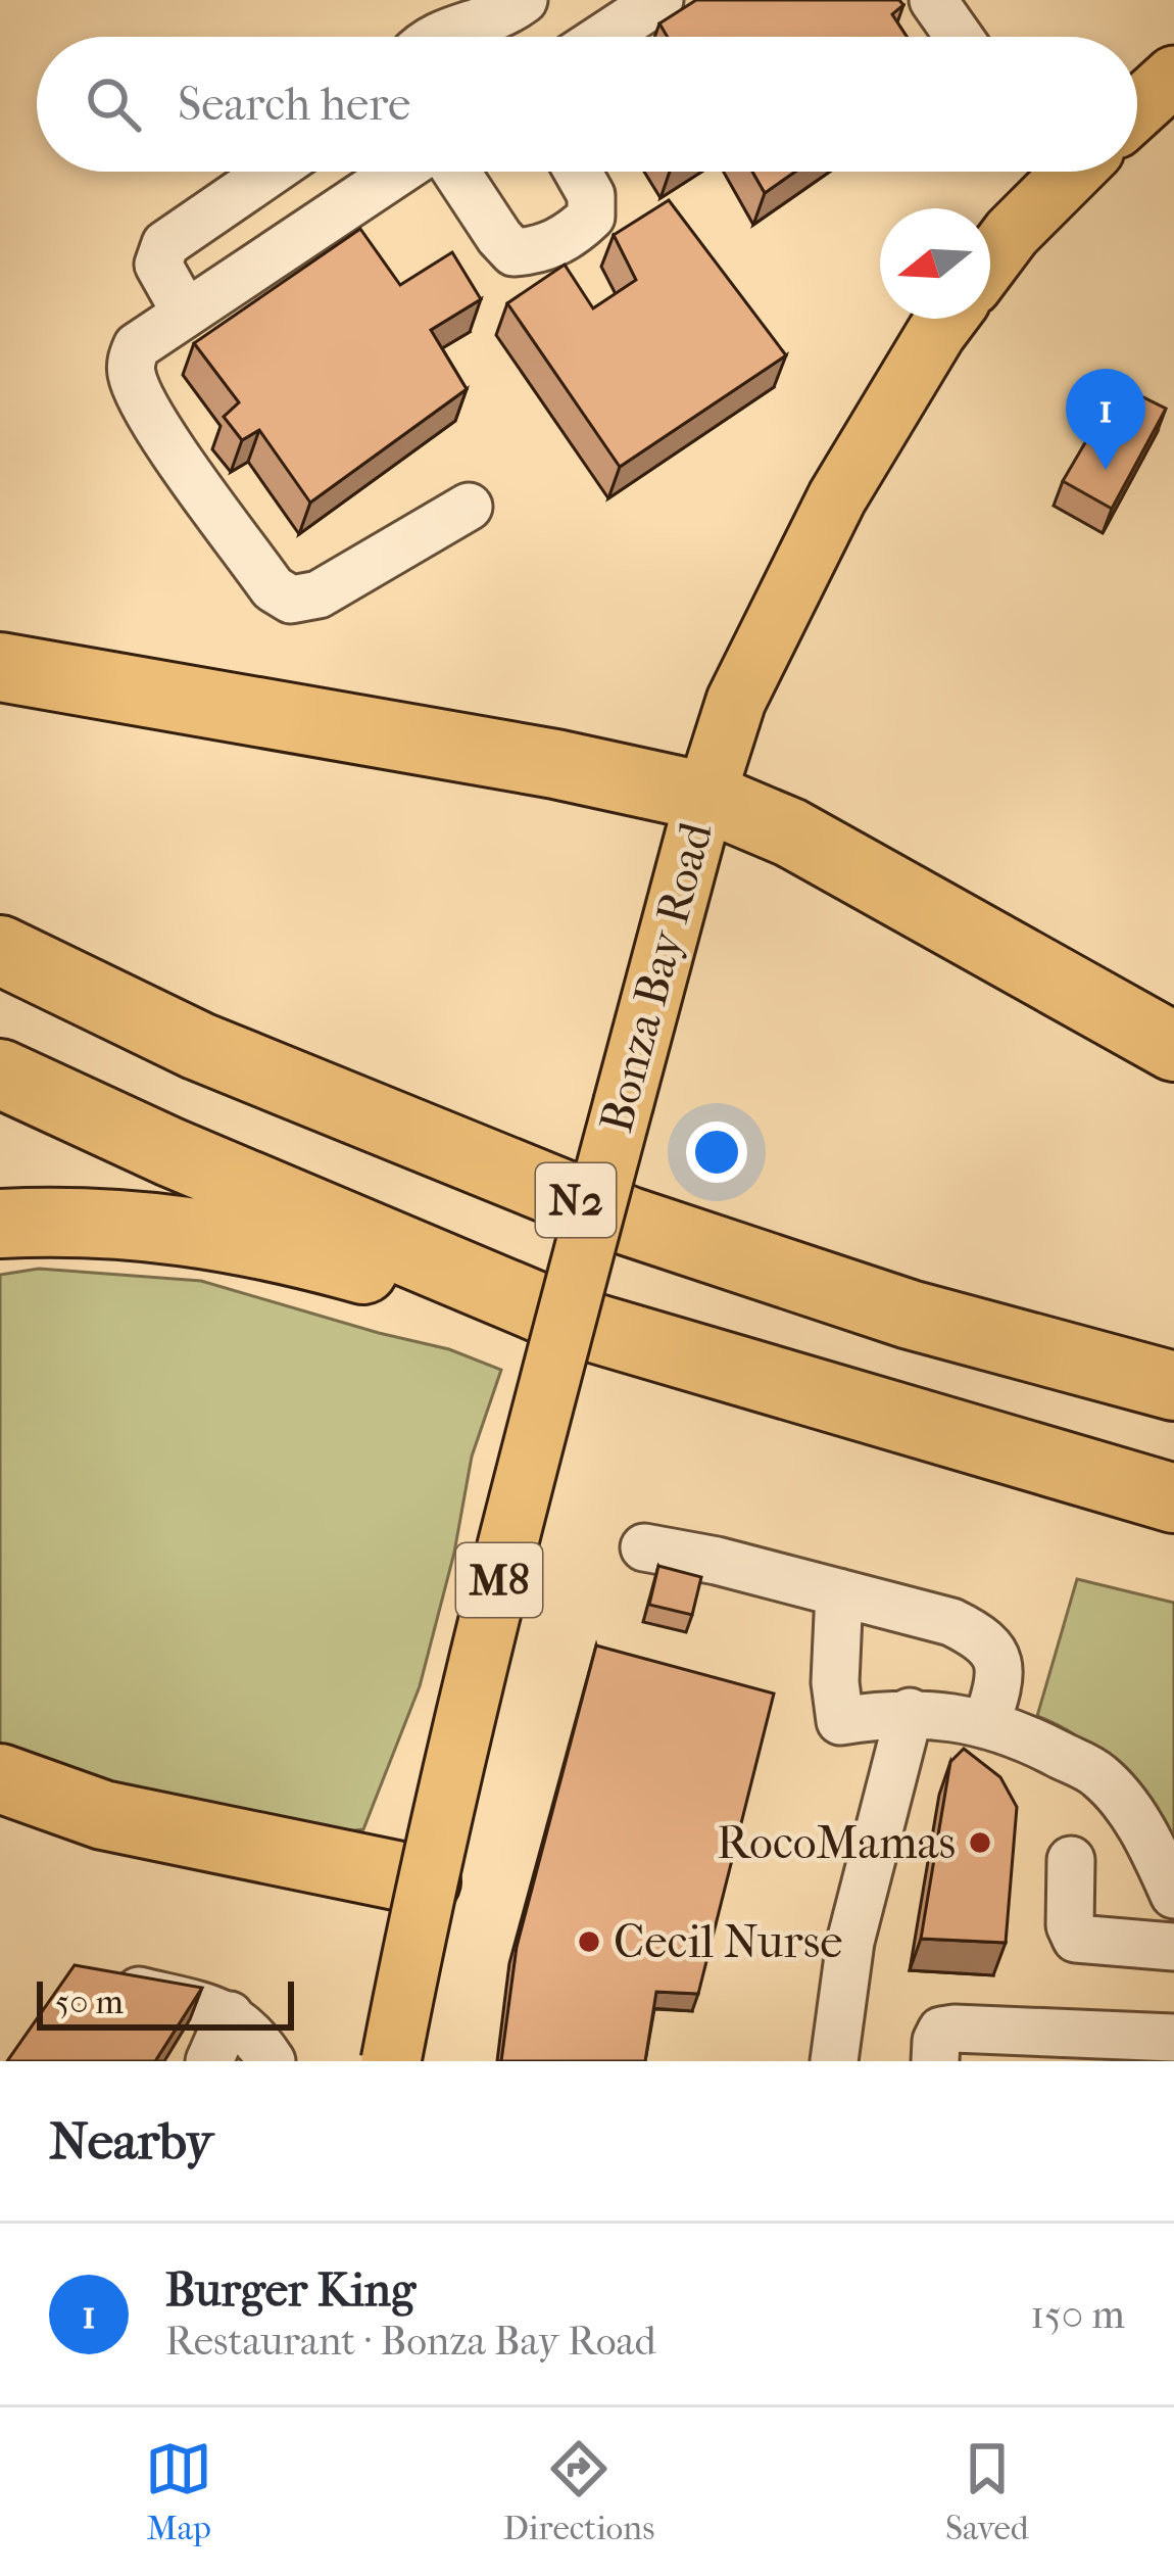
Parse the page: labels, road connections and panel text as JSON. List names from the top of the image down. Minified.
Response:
{"streets":{"highway":["N2"],"main road":["Bonza Bay Road","M8"]},"places":["RocoMamas","Cecil Nurse"],"scale_bar":"50 m","north":"left","page":{"search":"Search here","pins":"1","scale":"50 m","heading":"Nearby","list":[{"mark":"1","name":"Burger King","note":"Restaurant · Bonza Bay Road","value":"150 m"}],"nav":["Map","Directions","Saved"]}}
